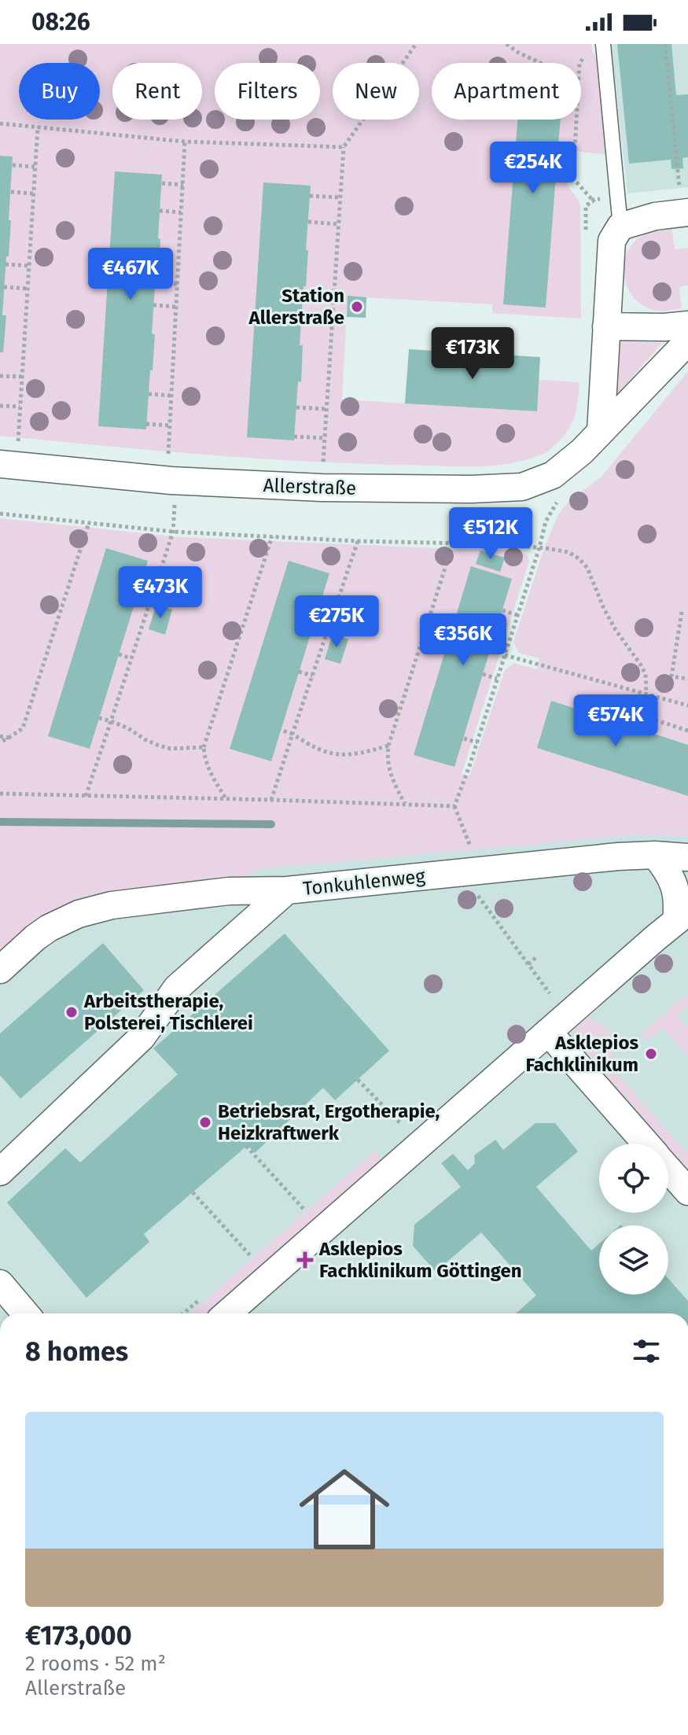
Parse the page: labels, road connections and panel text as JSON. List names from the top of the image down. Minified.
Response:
{"streets":{"street":["Allerstraße","Tonkuhlenweg"]},"places":{"other":["Station Allerstraße","Arbeitstherapie, Polsterei, Tischlerei","Asklepios Fachklinikum","Betriebsrat, Ergotherapie, Heizkraftwerk"],"health":["Asklepios Fachklinikum Göttingen"]},"page":{"status":"08:26","chip":["Buy","Rent","Filters","New","Apartment"],"price":["€254K","€467K","€173K","€512K","€473K","€275K","€356K","€574K"],"heading":"8 homes","list":[{"name":"€173,000","note":"2 rooms · 52 m² · Allerstraße"}]}}
